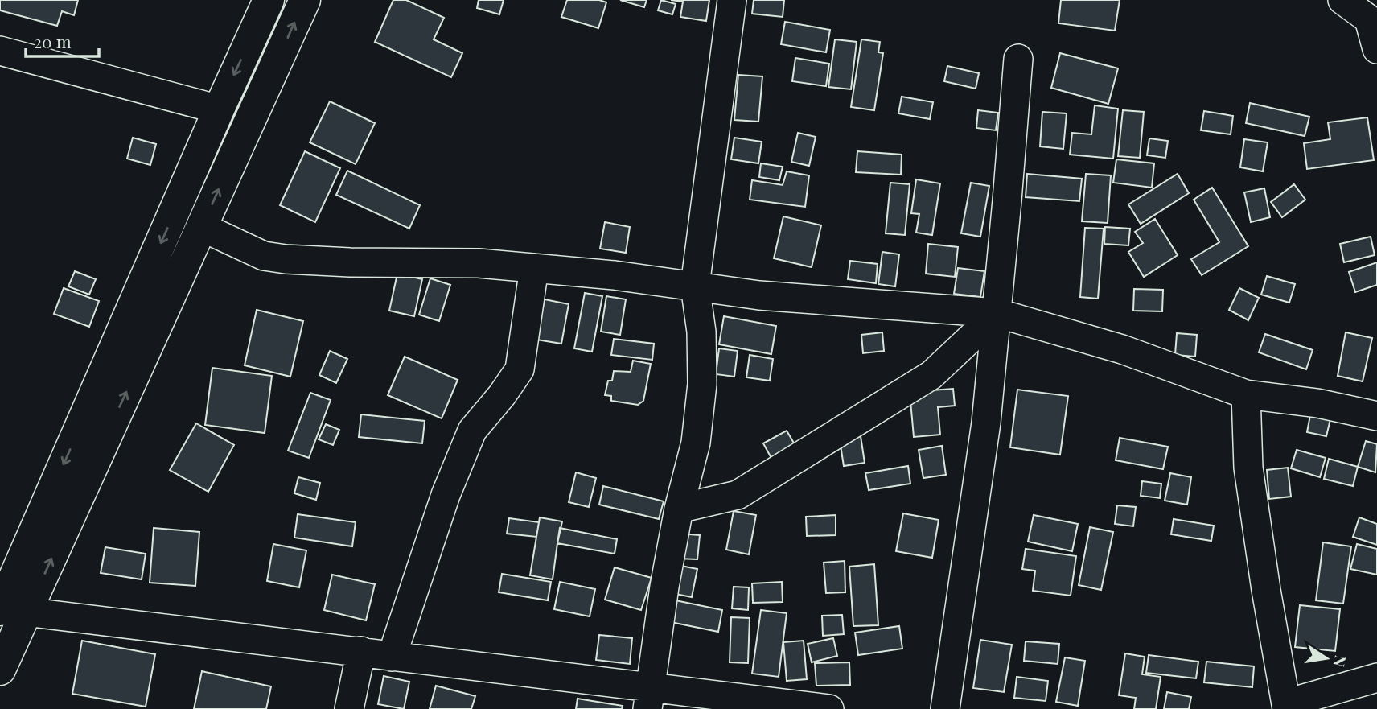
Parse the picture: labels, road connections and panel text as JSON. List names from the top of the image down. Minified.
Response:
{"scale_bar":"20 m","north":"right"}
